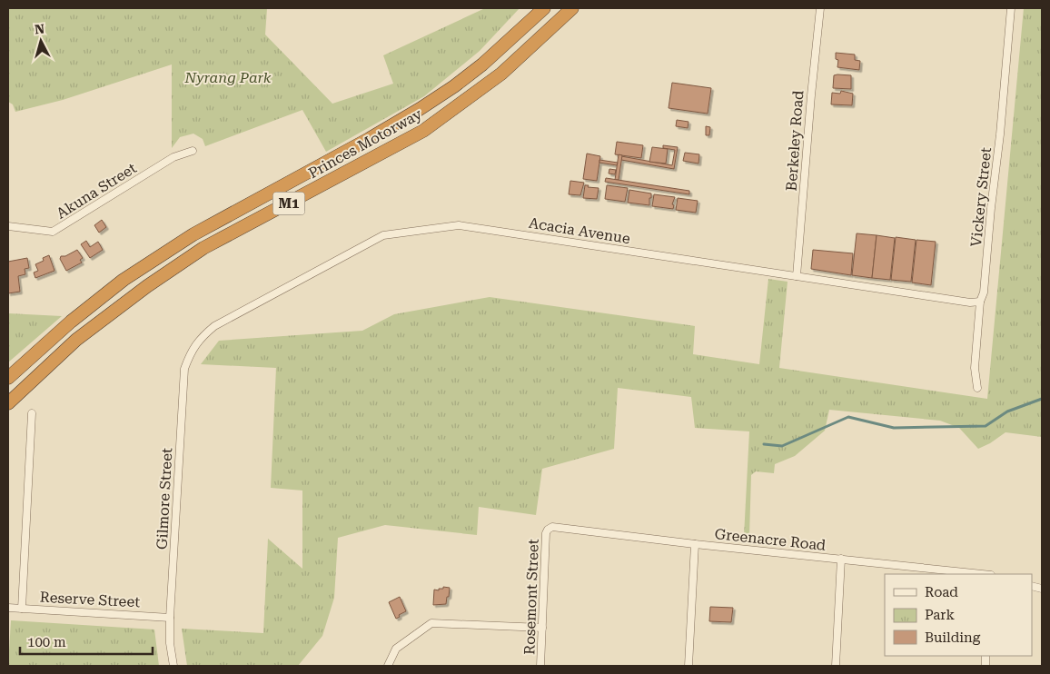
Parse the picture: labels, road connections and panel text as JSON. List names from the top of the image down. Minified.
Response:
{"streets":{"highway":["Princes Motorway","M1"],"street":["Berkeley Road","Akuna Street","Vickery Street","Acacia Avenue","Gilmore Street","Greenacre Road","Rosemont Street","Reserve Street"]},"crossings":[["Berkeley Road","Acacia Avenue"],["Vickery Street","Acacia Avenue"],["Acacia Avenue","Gilmore Street"],["Gilmore Street","Reserve Street"],["Greenacre Road","Rosemont Street"]],"parks":["Nyrang Park"],"legend":["Road","Park","Building"],"scale_bar":"100 m","north":"top"}
